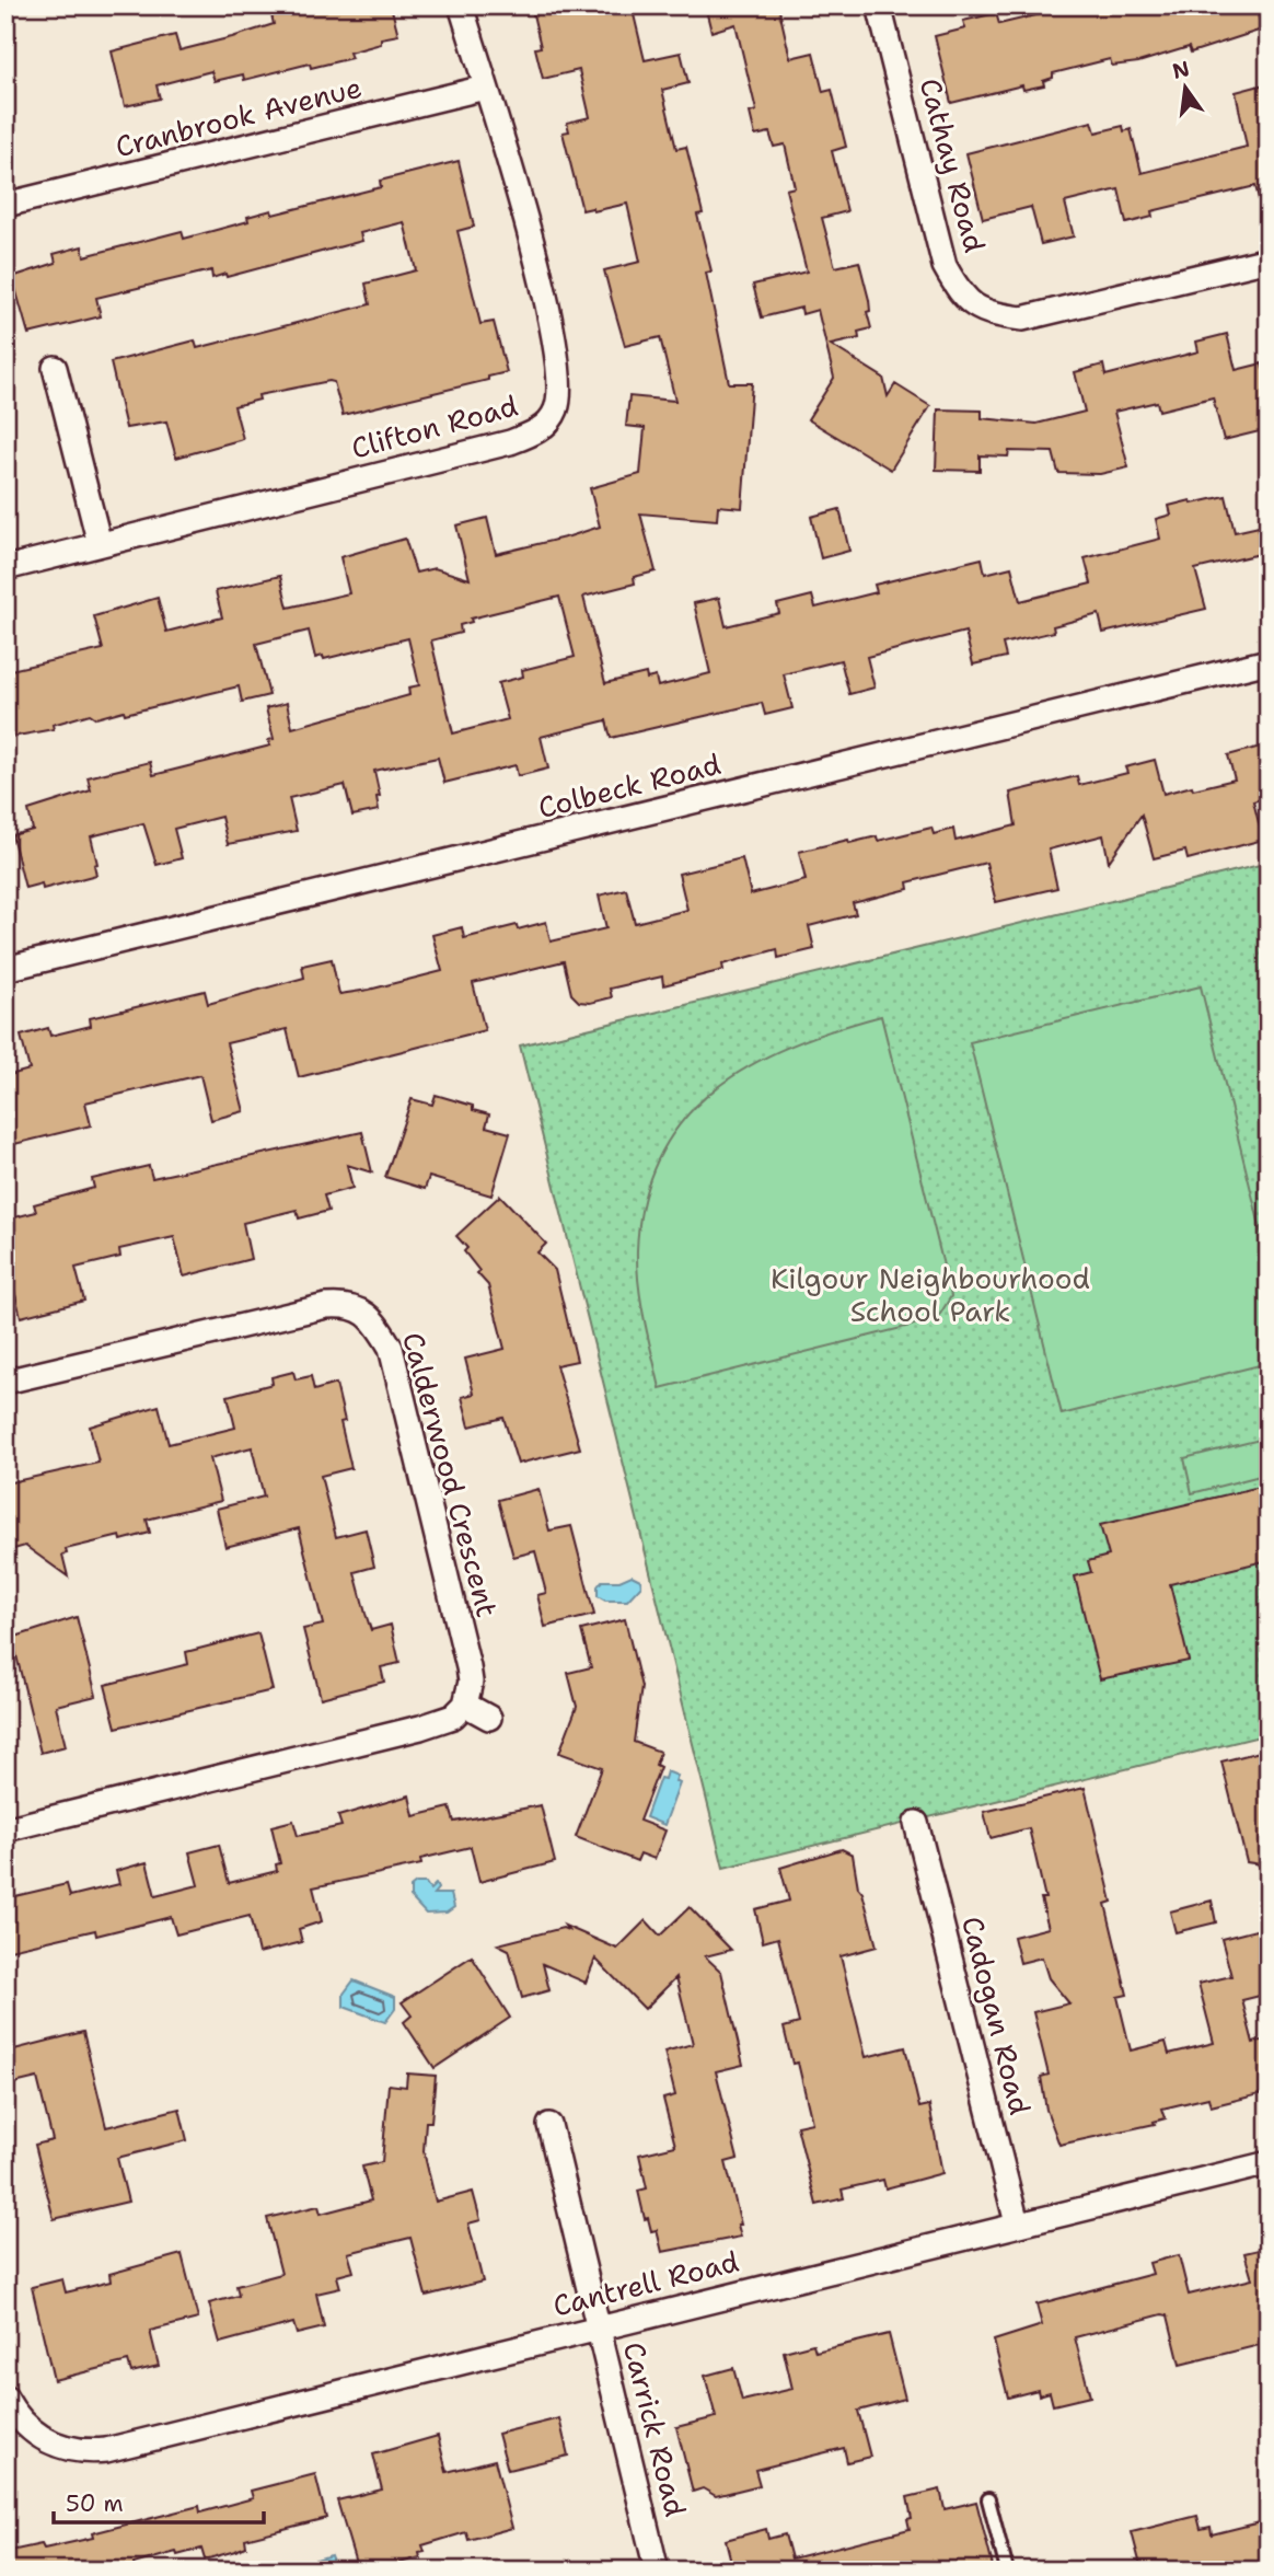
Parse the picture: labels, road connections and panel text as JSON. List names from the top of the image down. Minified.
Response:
{"streets":{"street":["Cranbrook Avenue","Cathay Road","Clifton Road","Colbeck Road","Calderwood Crescent","Cadogan Road","Cantrell Road","Carrick Road"]},"crossings":[["Cranbrook Avenue","Clifton Road"],["Cadogan Road","Cantrell Road"],["Cantrell Road","Carrick Road"]],"parks":["Kilgour Neighbourhood School Park"],"scale_bar":"50 m","north":"top"}
